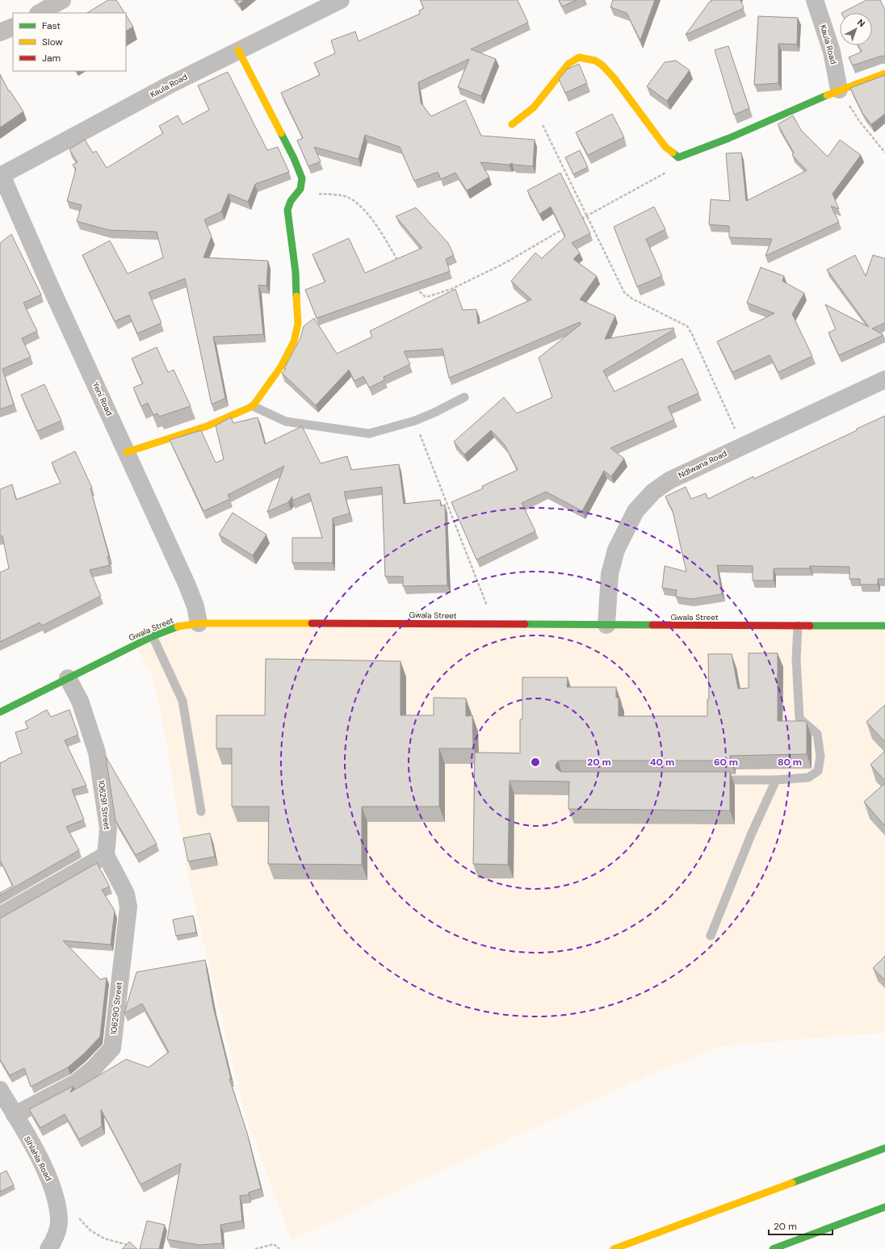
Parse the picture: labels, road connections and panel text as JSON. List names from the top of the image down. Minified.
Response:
{"streets":{"main road":["Gwala Street"],"street":["Kaula Road","Yeni Road","Ndlwana Road","106291 Street","106290 Street","Sihlahla Road"]},"crossings":[["Kaula Road","Yeni Road"],["Yeni Road","Gwala Street"],["Ndlwana Road","Gwala Street"],["Gwala Street","106291 Street"],["106291 Street","106290 Street"],["106290 Street","Sihlahla Road"]],"legend":["Fast","Slow","Jam"],"scale_bar":"20 m","north":"top right","rings":["20 m","40 m","60 m","80 m"]}
